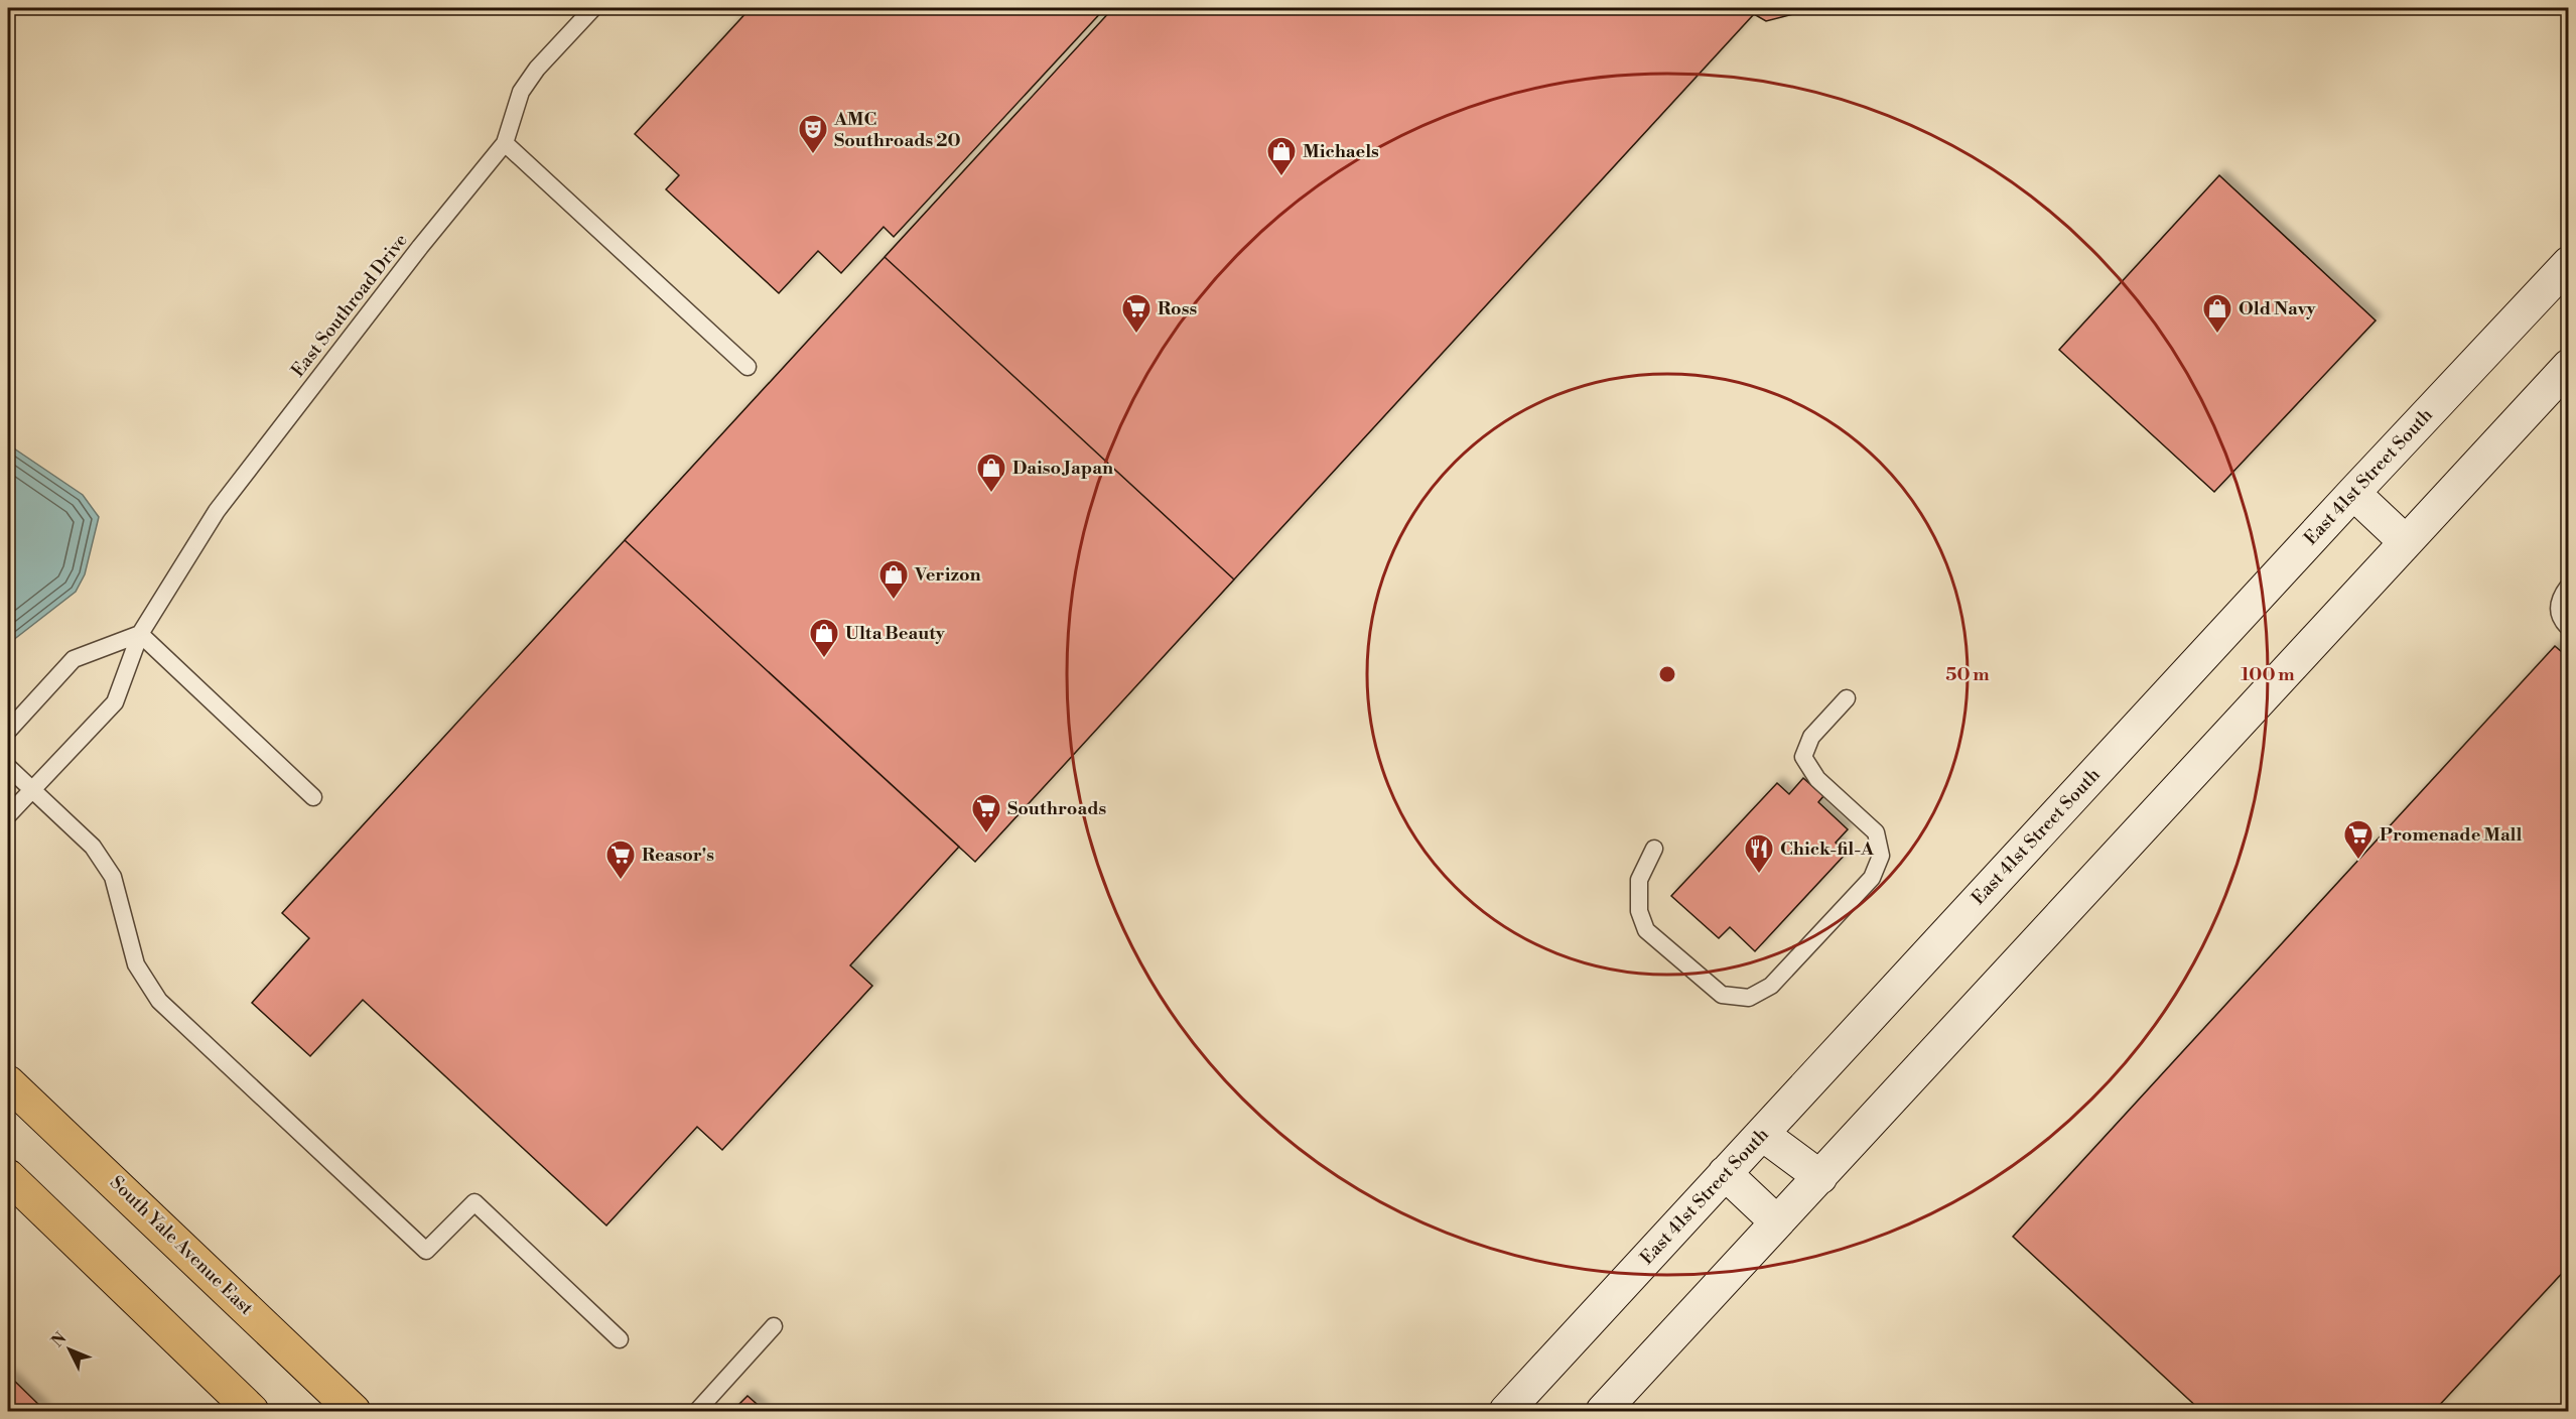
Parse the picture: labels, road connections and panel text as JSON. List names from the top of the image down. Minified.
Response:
{"streets":{"main road":["East 41st Street South","South Yale Avenue East"],"lane":["East Southroad Drive"]},"places":{"theatre":["AMC Southroads 20"],"shop":["Michaels","Old Navy","Daiso Japan","Verizon","Ulta Beauty"],"supermarket":["Ross","Southroads","Promenade Mall","Reasor's"],"restaurant":["Chick-fil-A"]},"north":"top left","rings":["50 m","100 m"]}
